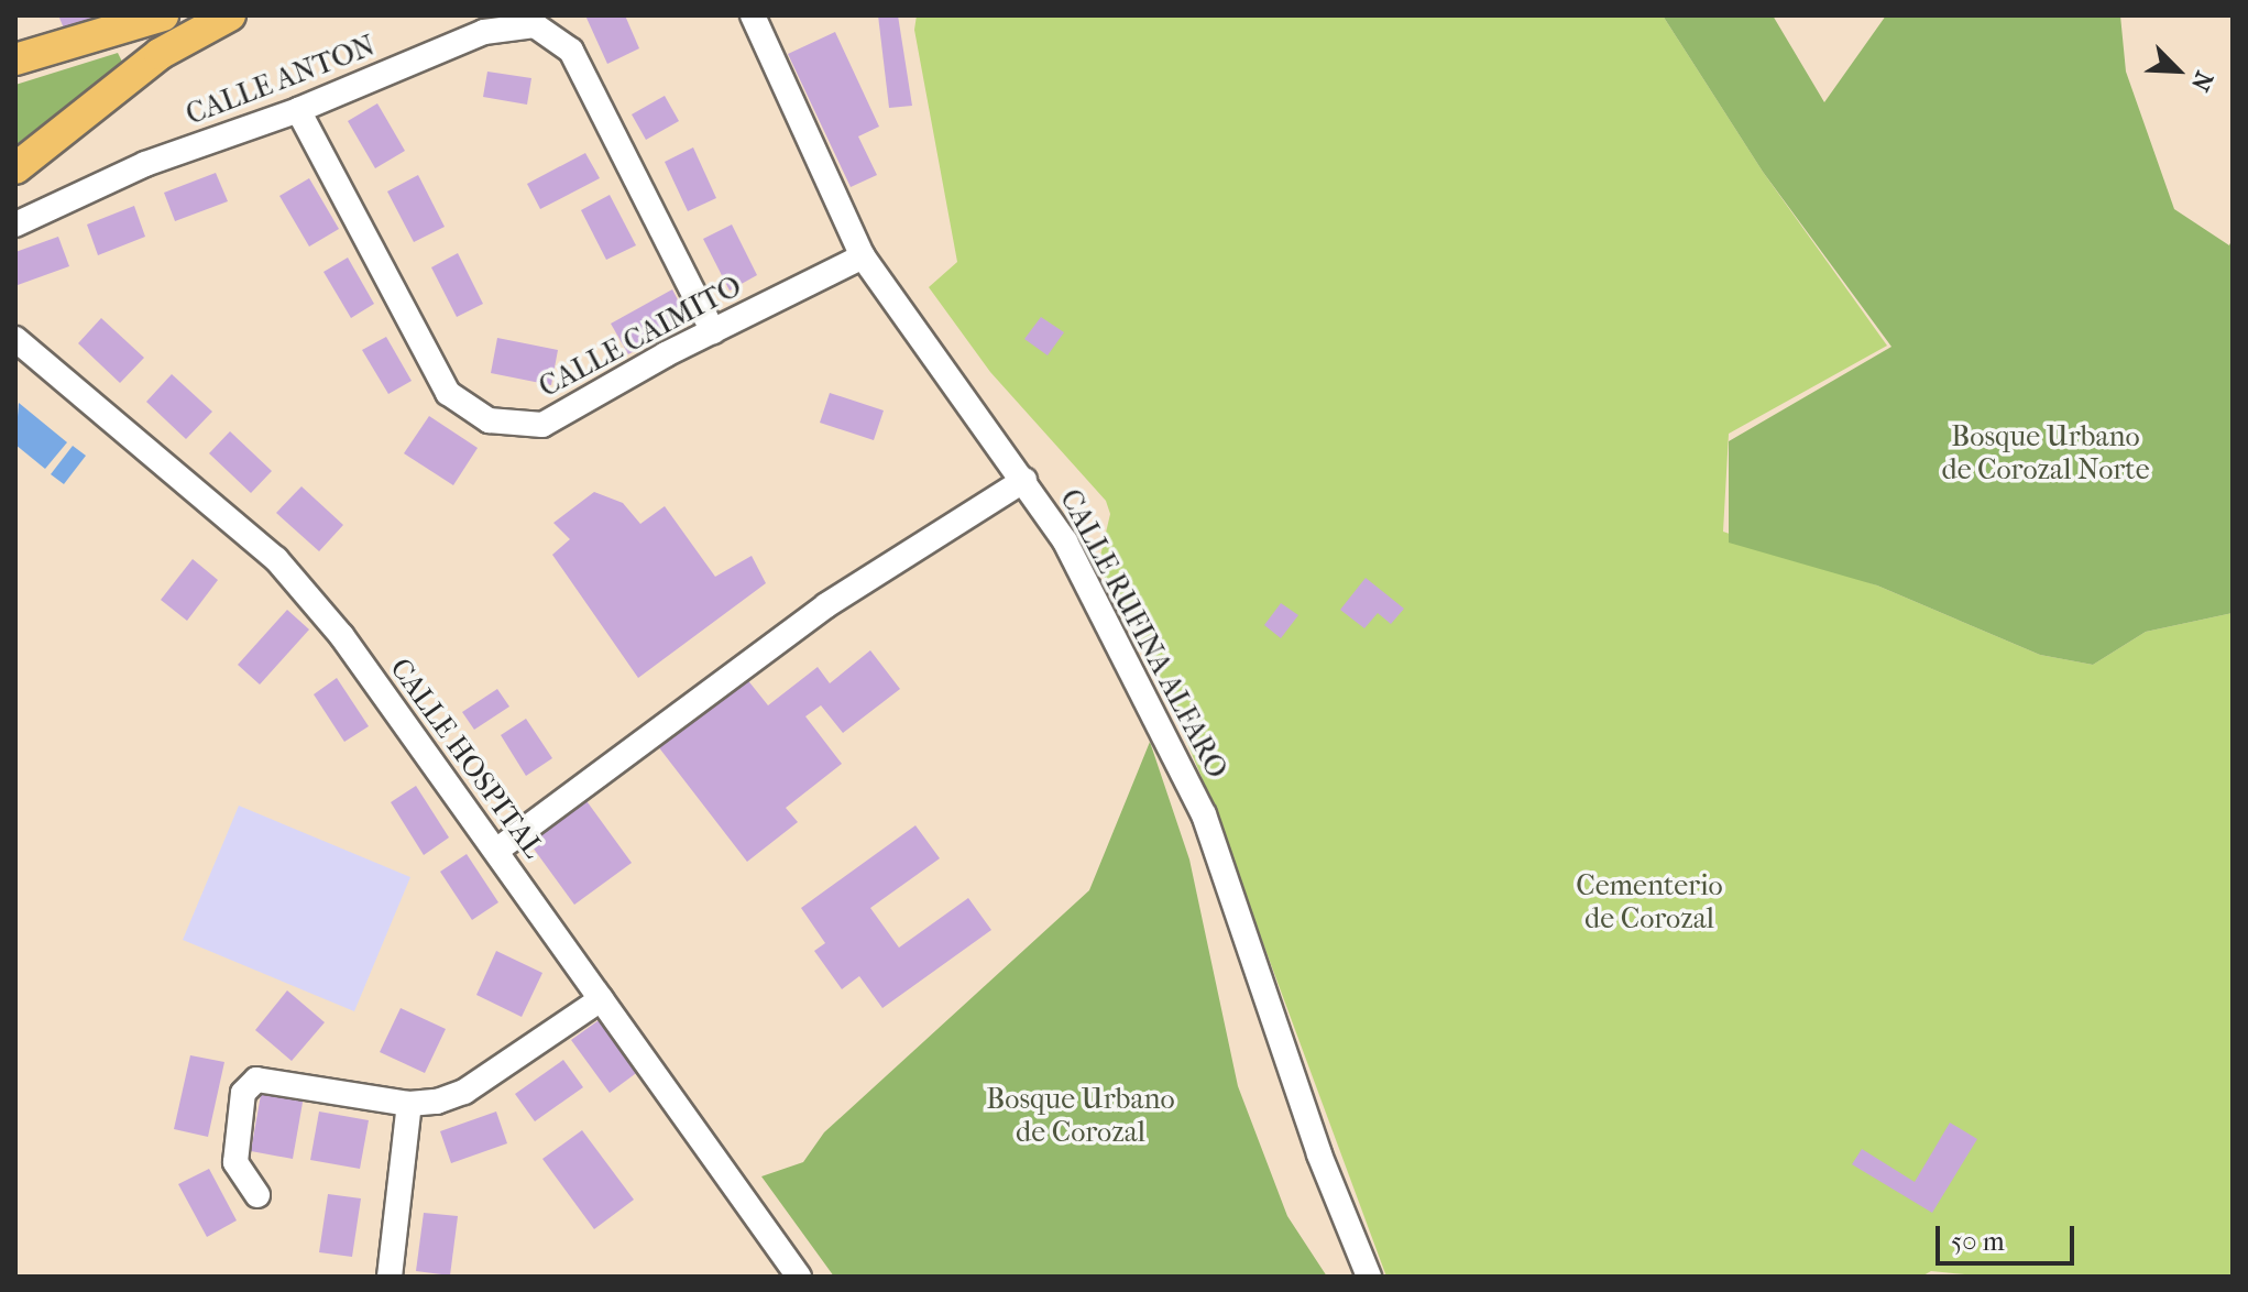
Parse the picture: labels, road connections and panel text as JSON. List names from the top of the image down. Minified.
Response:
{"streets":{"street":["CALLE ANTON","CALLE CAIMITO","CALLE RUFINA ALFARO","CALLE HOSPITAL"]},"crossings":[["CALLE ANTON","CALLE CAIMITO"],["CALLE CAIMITO","CALLE RUFINA ALFARO"]],"parks":["Bosque Urbano de Corozal Norte","Cementerio de Corozal","Bosque Urbano de Corozal"],"scale_bar":"50 m","north":"bottom right"}
